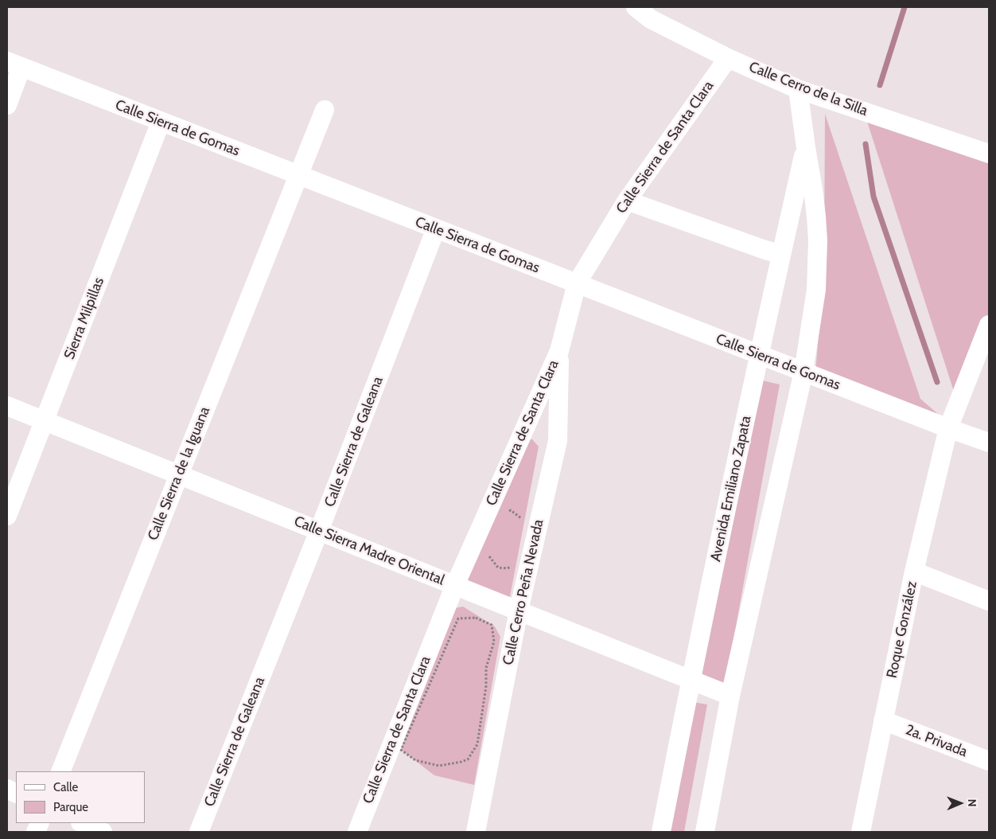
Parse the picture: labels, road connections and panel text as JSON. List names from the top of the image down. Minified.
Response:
{"streets":{"street":["Calle Cerro de la Silla","Calle Sierra de Gomas","Calle Sierra de Santa Clara","Sierra Milpillas","Calle Sierra de Galeana","Calle Sierra de la Iguana","Avenida Emiliano Zapata","Calle Sierra Madre Oriental","Calle Cerro Peña Nevada","Roque González","2a. Privada"]},"crossings":[["Calle Cerro de la Silla","Calle Sierra de Santa Clara"],["Calle Cerro de la Silla","Avenida Emiliano Zapata"],["Calle Sierra de Gomas","Calle Sierra de Santa Clara"],["Calle Sierra de Gomas","Sierra Milpillas"],["Calle Sierra de Gomas","Calle Sierra de Galeana"],["Calle Sierra de Gomas","Calle Sierra de la Iguana"],["Calle Sierra de Gomas","Avenida Emiliano Zapata"],["Calle Sierra de Gomas","Roque González"],["Calle Sierra de Santa Clara","Calle Sierra Madre Oriental"],["Calle Sierra de Santa Clara","Calle Cerro Peña Nevada"],["Sierra Milpillas","Calle Sierra Madre Oriental"],["Calle Sierra de Galeana","Calle Sierra Madre Oriental"],["Calle Sierra de la Iguana","Calle Sierra Madre Oriental"],["Avenida Emiliano Zapata","Calle Sierra Madre Oriental"],["Calle Sierra Madre Oriental","Calle Cerro Peña Nevada"],["Roque González","2a. Privada"]],"legend":["Calle","Parque"],"north":"right"}
